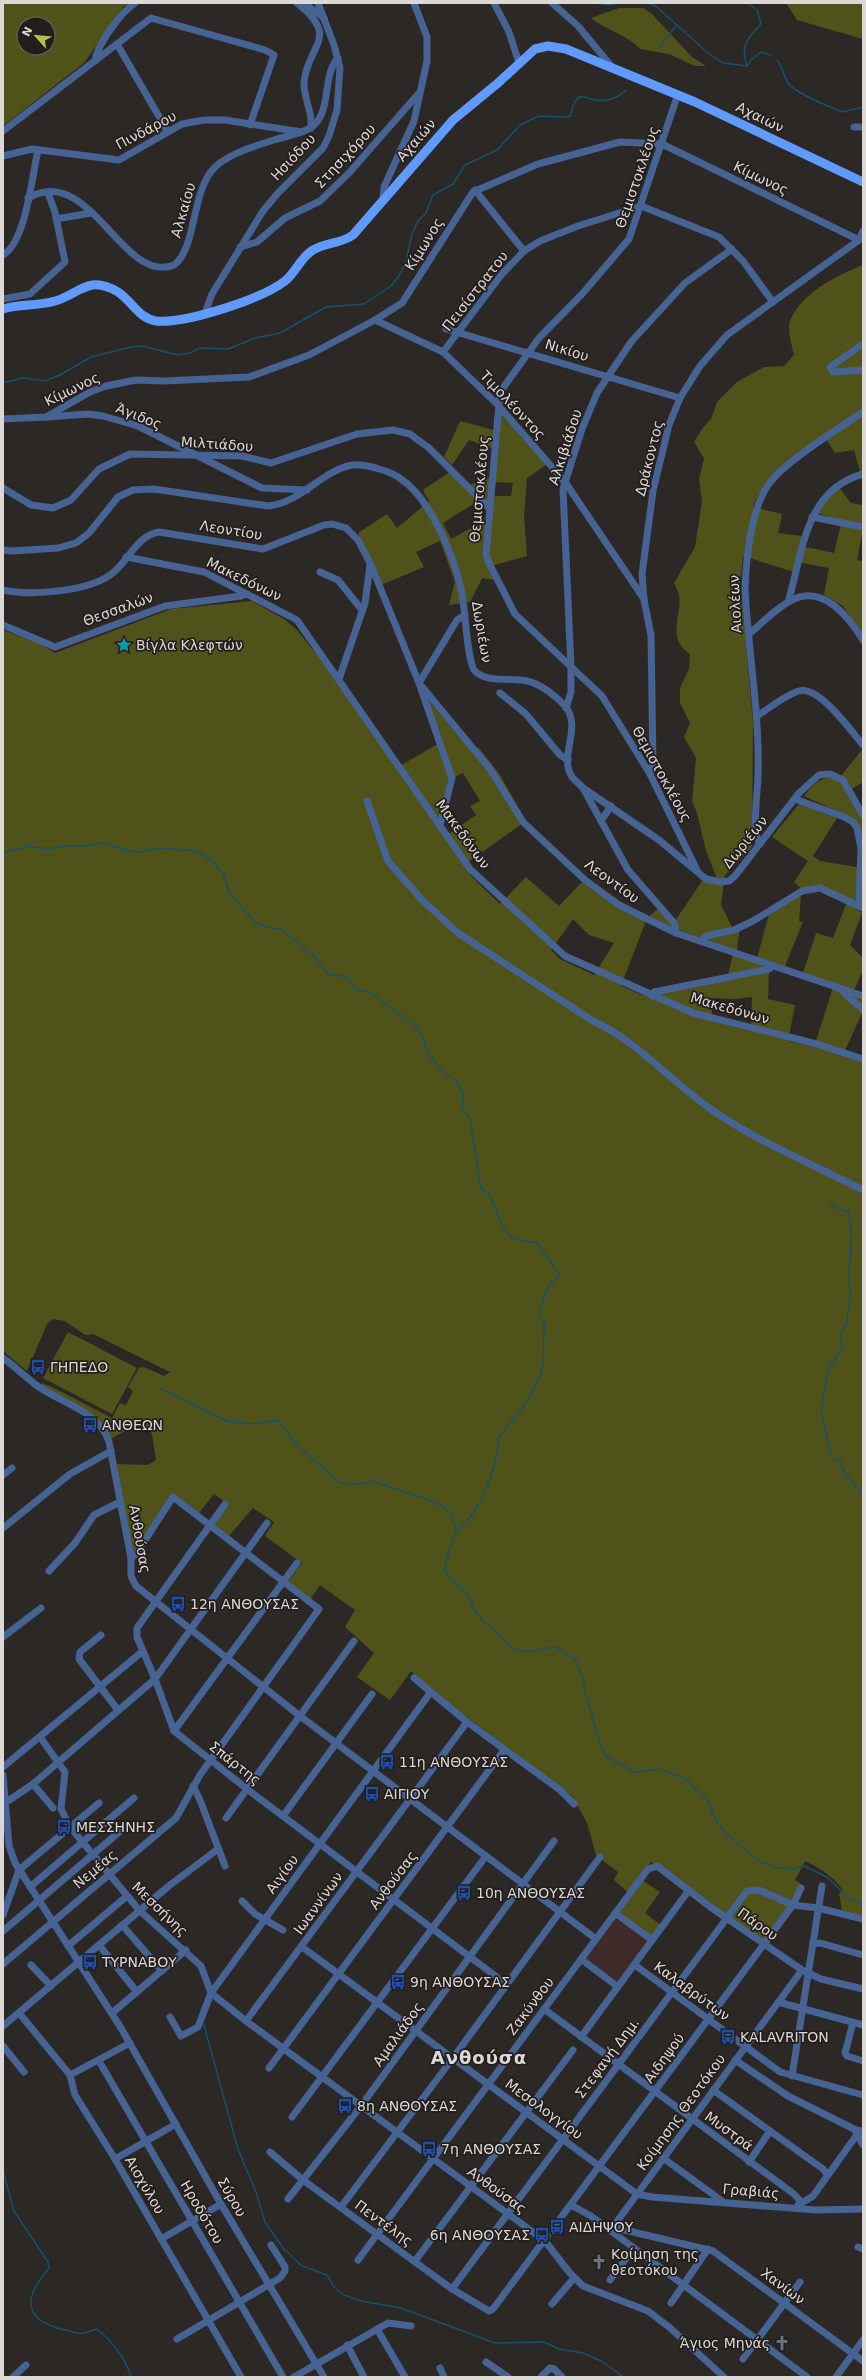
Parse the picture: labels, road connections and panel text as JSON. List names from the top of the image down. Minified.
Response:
{"streets":{"main road":["Αχαιών"],"street":["Πινδάρου","Στησιχόρου","Ησιόδου","Θεμιστοκλέους","Κίμωνος","Αλκαίου","Πεισίστρατου","Νικίου","Τιμολέοντος","Άγιδος","Μιλτιάδου","Αλκιβιάδου","Δράκοντος","Λεοντίου","Μακεδόνων","Αιολέων","Θεσσαλών","Δωριέων","Ανθούσας","Σπάρτης","Νεμέας","Αιγίου","Ιωαννίνων","Μεσσήνης","Πάρου","Καλαβρύτων","Ζακύνθου","Αμαλιάδος","Στεφανή Δημ.","Αιδηψού","Μεσολογγίου","Κοίμησης Θεοτόκου","Μυστρά","Αισχύλου","Γραβιάς","Σύρου","Ηροδότου","Πεντέλης","Χανίων"]},"crossings":[["Αχαιών","Ησιόδου"],["Αχαιών","Θεμιστοκλέους"],["Πινδάρου","Αλκαίου"],["Στησιχόρου","Ησιόδου"],["Θεμιστοκλέους","Κίμωνος"],["Θεμιστοκλέους","Πεισίστρατου"],["Θεμιστοκλέους","Νικίου"],["Θεμιστοκλέους","Τιμολέοντος"],["Θεμιστοκλέους","Μιλτιάδου"],["Θεμιστοκλέους","Αλκιβιάδου"],["Θεμιστοκλέους","Δράκοντος"],["Θεμιστοκλέους","Δωριέων"],["Κίμωνος","Τιμολέοντος"],["Κίμωνος","Άγιδος"],["Κίμωνος","Δράκοντος"],["Πεισίστρατου","Νικίου"],["Πεισίστρατου","Τιμολέοντος"],["Νικίου","Αλκιβιάδου"],["Νικίου","Δράκοντος"],["Τιμολέοντος","Αλκιβιάδου"],["Τιμολέοντος","Δράκοντος"],["Άγιδος","Μιλτιάδου"],["Άγιδος","Δωριέων"],["Αλκιβιάδου","Δωριέων"],["Λεοντίου","Μακεδόνων"],["Μακεδόνων","Θεσσαλών"],["Αιολέων","Δωριέων"],["Ανθούσας","Σπάρτης"],["Ανθούσας","Νεμέας"],["Ανθούσας","Αιγίου"],["Ανθούσας","Ιωαννίνων"],["Ανθούσας","Μεσσήνης"],["Ανθούσας","Ζακύνθου"],["Ανθούσας","Αμαλιάδος"],["Ανθούσας","Στεφανή Δημ."],["Ανθούσας","Αιδηψού"],["Σπάρτης","Νεμέας"],["Σπάρτης","Αιγίου"],["Σπάρτης","Ιωαννίνων"],["Νεμέας","Μεσσήνης"],["Νεμέας","Σύρου"],["Αιγίου","Μεσσήνης"],["Πάρου","Ζακύνθου"],["Πάρου","Στεφανή Δημ."],["Πάρου","Αιδηψού"],["Πάρου","Κοίμησης Θεοτόκου"],["Καλαβρύτων","Στεφανή Δημ."],["Καλαβρύτων","Αιδηψού"],["Καλαβρύτων","Κοίμησης Θεοτόκου"],["Ζακύνθου","Μεσολογγίου"],["Ζακύνθου","Μυστρά"],["Ζακύνθου","Πεντέλης"],["Αμαλιάδος","Μεσολογγίου"],["Αμαλιάδος","Πεντέλης"],["Στεφανή Δημ.","Αιδηψού"],["Στεφανή Δημ.","Μεσολογγίου"],["Στεφανή Δημ.","Μυστρά"],["Στεφανή Δημ.","Πεντέλης"],["Αιδηψού","Μεσολογγίου"],["Αιδηψού","Μυστρά"],["Αιδηψού","Πεντέλης"],["Μεσολογγίου","Κοίμησης Θεοτόκου"],["Μεσολογγίου","Γραβιάς"],["Κοίμησης Θεοτόκου","Μυστρά"],["Κοίμησης Θεοτόκου","Γραβιάς"],["Κοίμησης Θεοτόκου","Χανίων"]],"districts":["Ανθούσα"],"places":{"place":["Βίγλα Κλεφτών"],"bus stop":["ΓΗΠΕΔΟ","ΑΝΘΕΩΝ","12η ΑΝΘΟΥΣΑΣ","11η ΑΝΘΟΥΣΑΣ","ΑΙΓΙΟΥ","ΜΕΣΣΗΝΗΣ","10η ΑΝΘΟΥΣΑΣ","ΤΥΡΝΑΒΟΥ","9η ΑΝΘΟΥΣΑΣ","KALAVRITON","8η ΑΝΘΟΥΣΑΣ","7η ΑΝΘΟΥΣΑΣ","ΑΙΔΗΨΟΥ","6η ΑΝΘΟΥΣΑΣ"],"church":["Κοίμηση της θεοτόκου","Άγιος Μηνάς"]},"north":"top left"}
